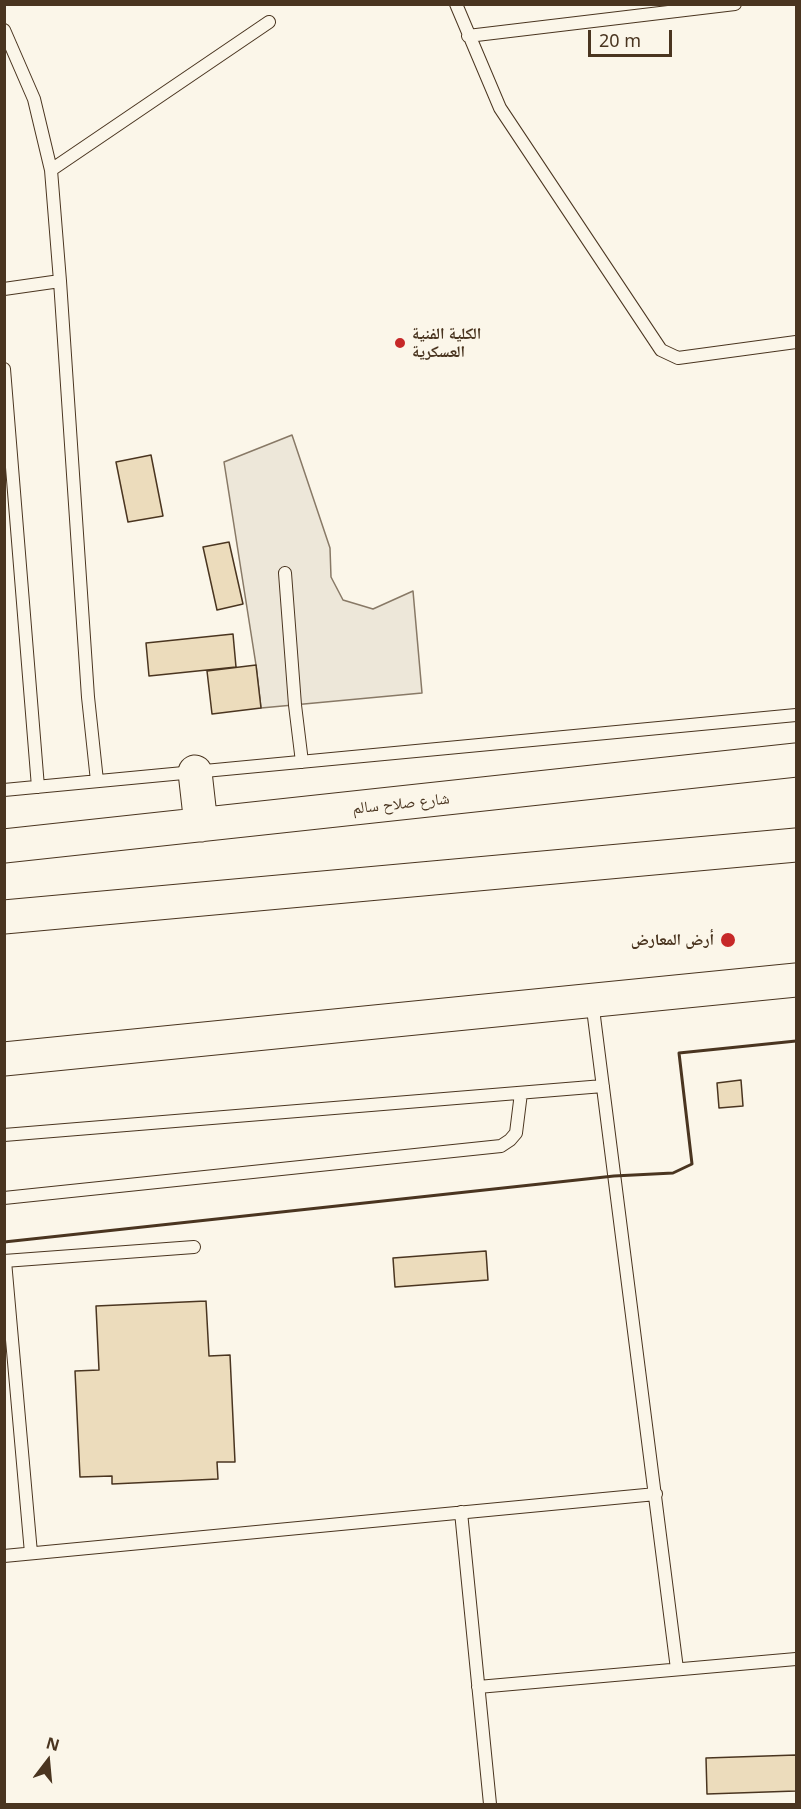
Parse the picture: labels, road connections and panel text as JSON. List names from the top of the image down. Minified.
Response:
{"streets":{"main road":["شارع صلاح سالم"]},"places":["الكلية الفنية العسكرية","أرض المعارض"],"scale_bar":"20 m","north":"top"}
